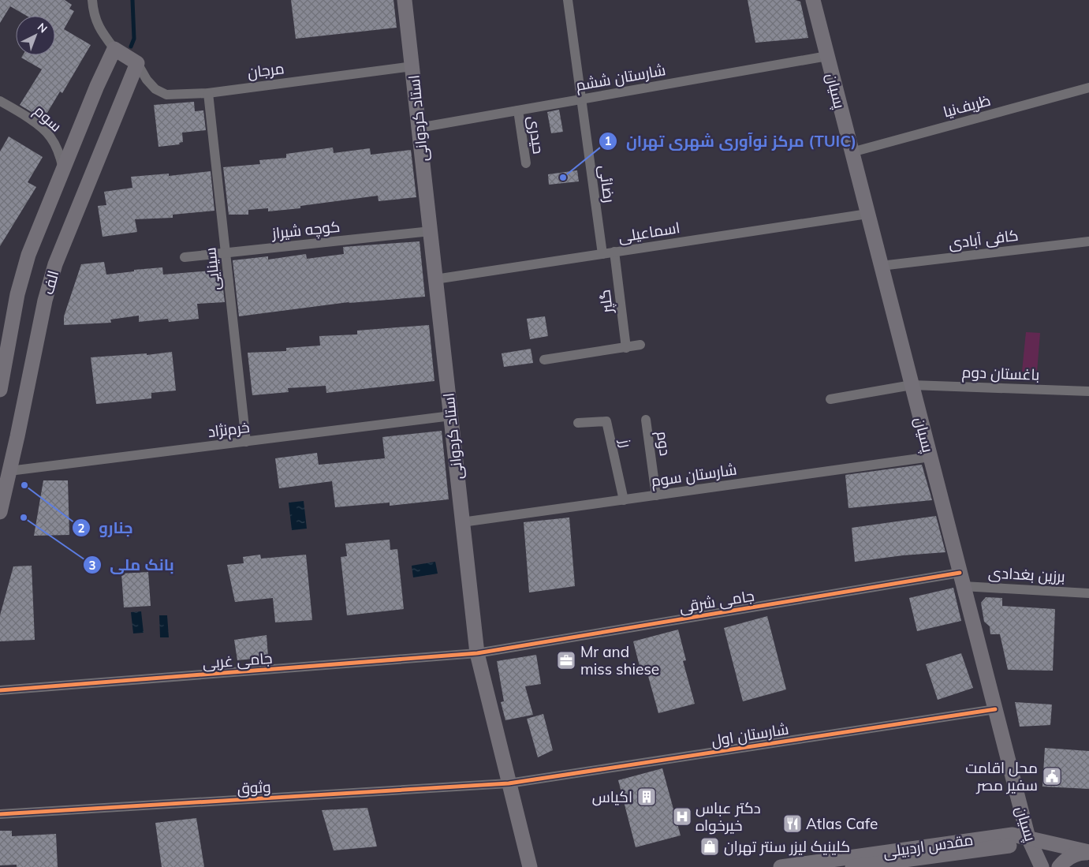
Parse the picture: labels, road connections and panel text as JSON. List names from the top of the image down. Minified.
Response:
{"streets":{"street":["مرجان","شارستان ششم","پسیان","ظریف‌نیا","سوم","استاد کردوانی","حیدری","رضائی","کوچه شیراز","اسماعیلی","کافی آبادی","سینایی","الف","گلپر","باغستان دوم","خرم‌نژاد","رز","دوم","شارستان سوم","برزین بغدادی","جامی شرقی","جامی غربی","شارستان اول","وثوق","مقدس اردبیلی"]},"crossings":[["مرجان","استاد کردوانی"],["مرجان","سینایی"],["مرجان","الف"],["شارستان ششم","پسیان"],["شارستان ششم","استاد کردوانی"],["شارستان ششم","حیدری"],["شارستان ششم","رضائی"],["پسیان","ظریف‌نیا"],["پسیان","اسماعیلی"],["پسیان","کافی آبادی"],["پسیان","باغستان دوم"],["پسیان","شارستان سوم"],["پسیان","برزین بغدادی"],["پسیان","جامی شرقی"],["پسیان","شارستان اول"],["پسیان","مقدس اردبیلی"],["سوم","الف"],["استاد کردوانی","کوچه شیراز"],["استاد کردوانی","اسماعیلی"],["استاد کردوانی","خرم‌نژاد"],["استاد کردوانی","شارستان سوم"],["استاد کردوانی","جامی شرقی"],["استاد کردوانی","جامی غربی"],["استاد کردوانی","شارستان اول"],["استاد کردوانی","وثوق"],["رضائی","اسماعیلی"],["کوچه شیراز","سینایی"],["اسماعیلی","گلپر"],["سینایی","خرم‌نژاد"],["الف","خرم‌نژاد"],["رز","شارستان سوم"],["دوم","شارستان سوم"],["برزین بغدادی","جامی شرقی"],["جامی شرقی","جامی غربی"],["شارستان اول","وثوق"]],"places":{"other":["مرکز نوآوری شهری تهران (TUIC)","جنارو","بانک ملی"],"office":["Mr and miss shiese"],"public building":["محل اقامت سفیر مصر"],"building":["اکیاس"],"hospital":["دکتر عباس خیرخواه"],"restaurant":["Atlas Cafe"],"shop":["کلینیک لیزر سنتر تهران"]},"north":"top right"}
